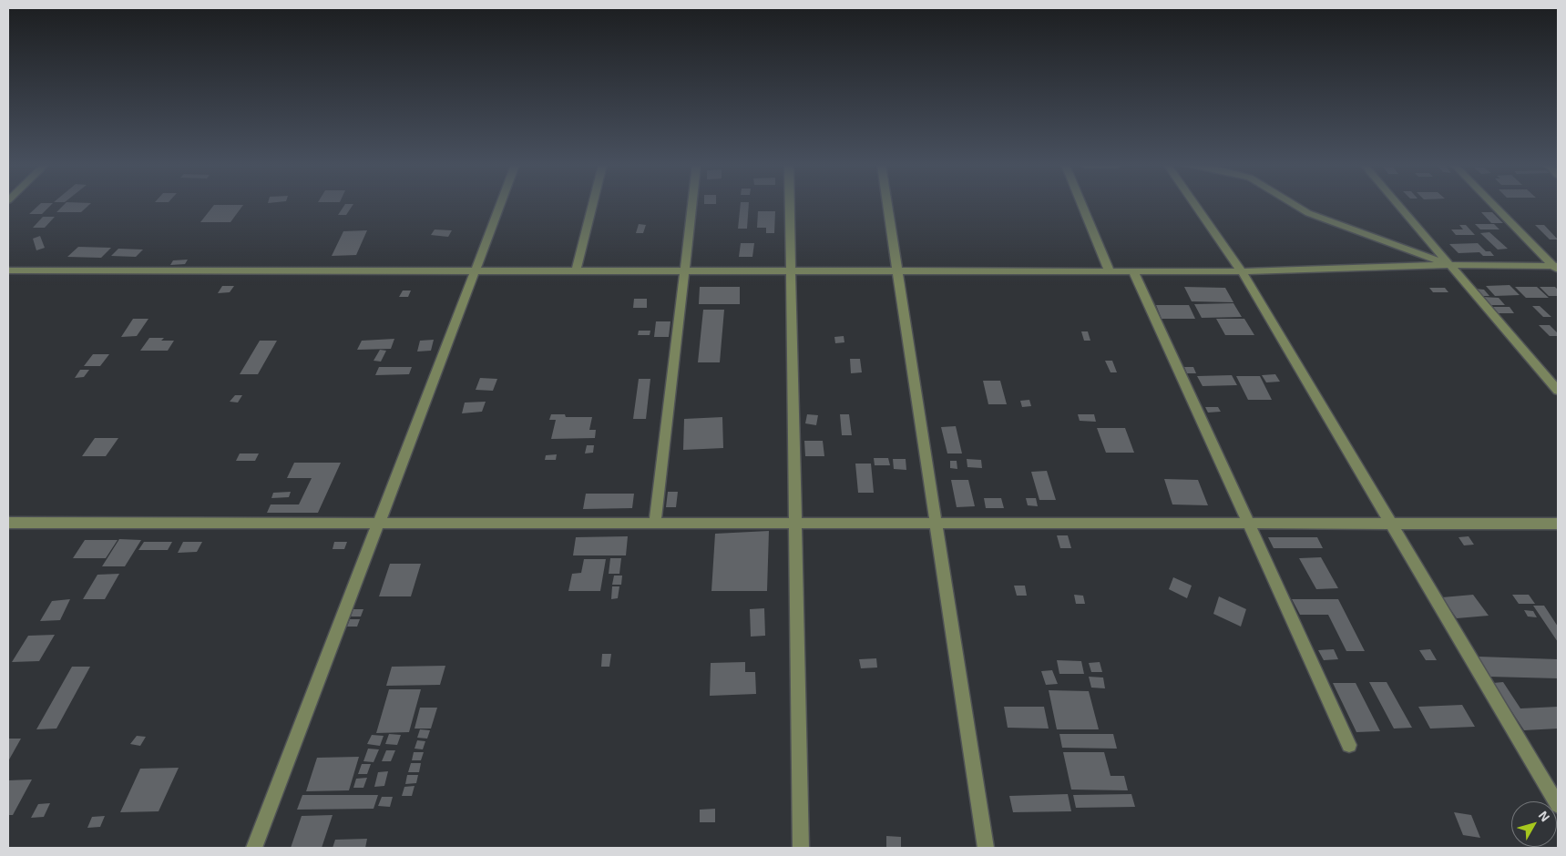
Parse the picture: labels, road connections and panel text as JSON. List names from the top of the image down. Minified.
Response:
{"north":"top right"}
